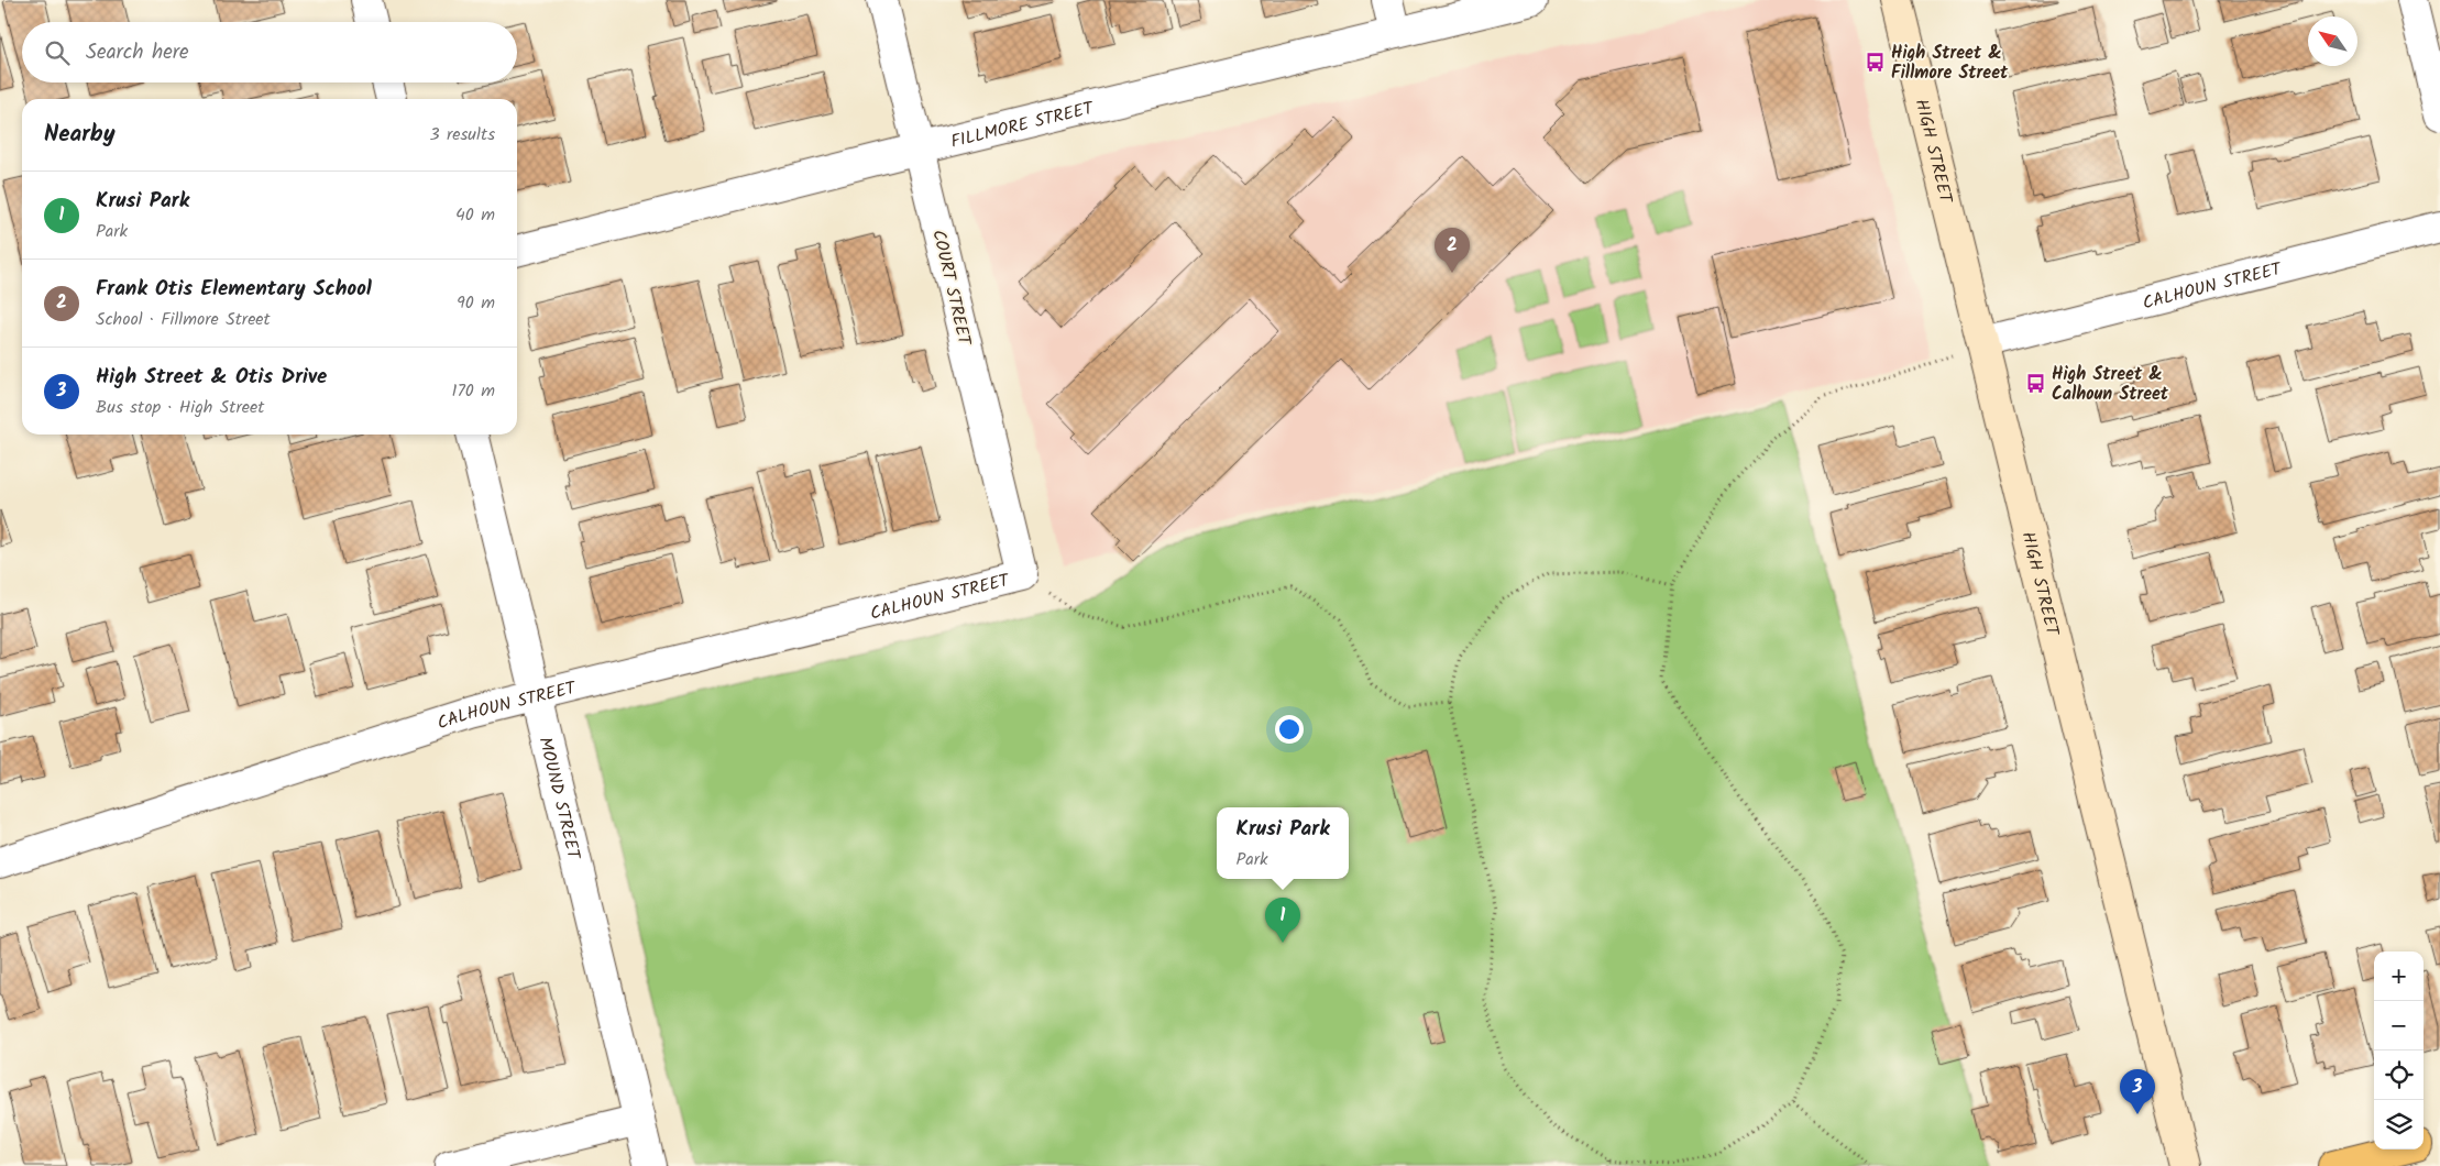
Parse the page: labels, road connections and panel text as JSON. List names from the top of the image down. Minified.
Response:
{"streets":{"main road":["HIGH STREET"],"street":["FILLMORE STREET","CALHOUN STREET","COURT STREET","MOUND STREET"]},"crossings":[["FILLMORE STREET","COURT STREET"],["HIGH STREET","CALHOUN STREET"],["CALHOUN STREET","COURT STREET"],["CALHOUN STREET","MOUND STREET"]],"places":{"bus stop":["High Street & Fillmore Street","High Street & Calhoun Street"]},"north":"top left","page":{"search":"Search here","heading":["Nearby","3 results"],"list":[{"mark":"1","name":"Krusi Park","note":"Park","value":"40 m"},{"mark":"2","name":"Frank Otis Elementary School","note":"School · Fillmore Street","value":"90 m"},{"mark":"3","name":"High Street & Otis Drive","note":"Bus stop · High Street","value":"170 m"}],"pins":["2","1","3"],"popup":["Krusi Park","Park"],"map_buttons":["+","−"]}}
